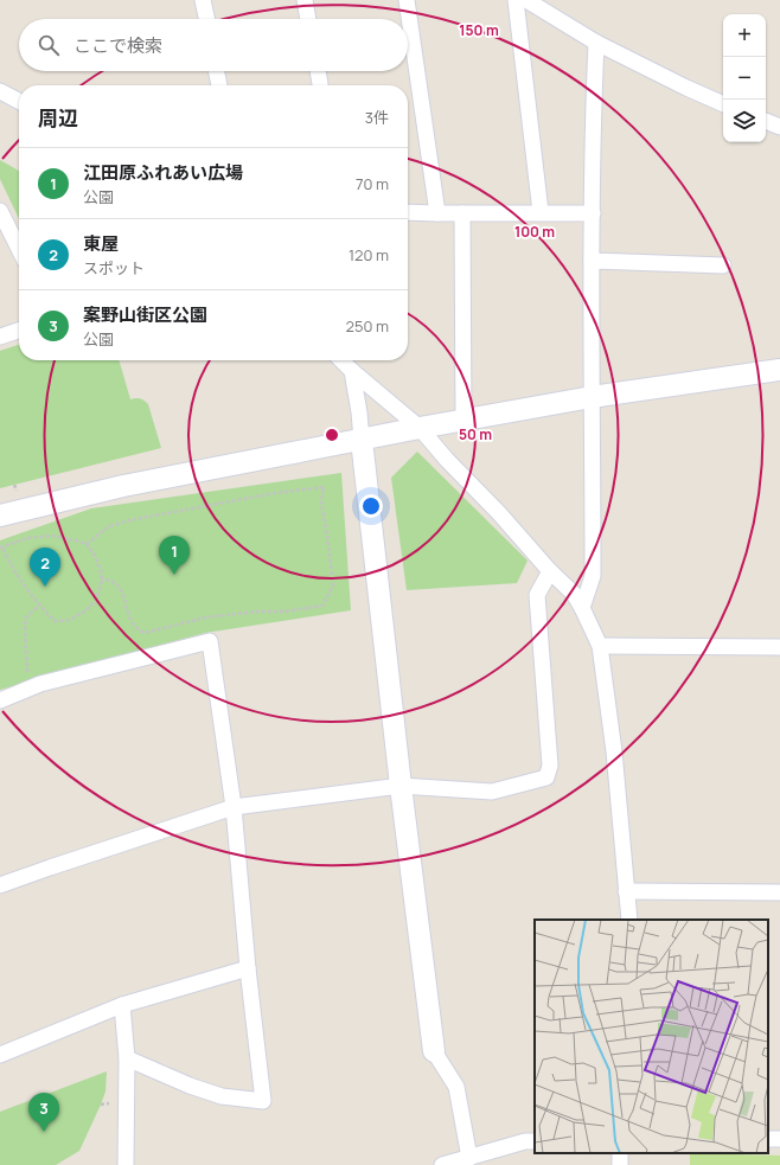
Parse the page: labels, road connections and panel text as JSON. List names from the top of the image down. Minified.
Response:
{"page":{"map_buttons":["+","−"],"search":"ここで検索","heading":["周辺","3件"],"list":[{"mark":"1","name":"江田原ふれあい広場","note":"公園","value":"70 m"},{"mark":"2","name":"東屋","note":"スポット","value":"120 m"},{"mark":"3","name":"案野山街区公園","note":"公園","value":"250 m"}],"pins":["1","2","3"]},"rings":["150 m","100 m","50 m"]}
